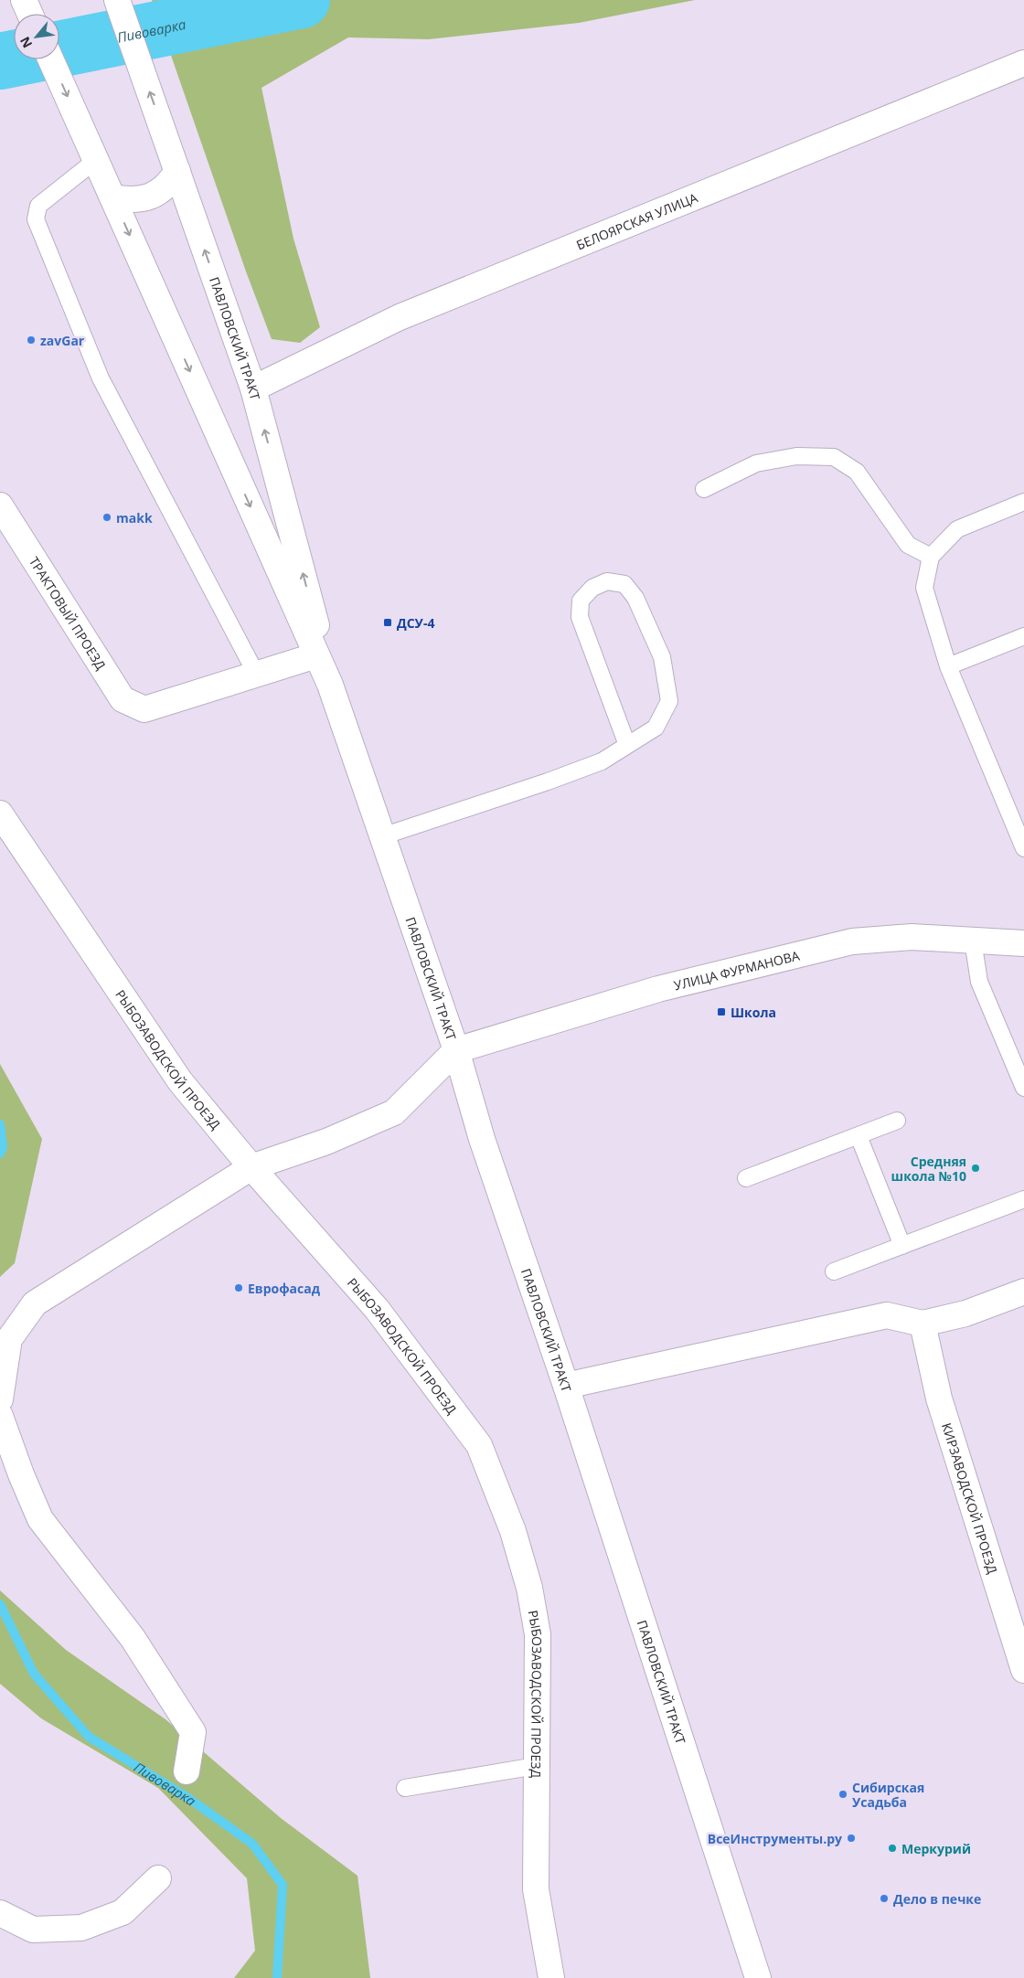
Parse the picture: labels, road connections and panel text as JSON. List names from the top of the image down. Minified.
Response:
{"streets":{"street":["БЕЛОЯРСКАЯ УЛИЦА","ПАВЛОВСКИЙ ТРАКТ","ТРАКТОВЫЙ ПРОЕЗД","УЛИЦА ФУРМАНОВА","РЫБОЗАВОДСКОЙ ПРОЕЗД","КИРЗАВОДСКОЙ ПРОЕЗД"]},"crossings":[["БЕЛОЯРСКАЯ УЛИЦА","ПАВЛОВСКИЙ ТРАКТ"],["ПАВЛОВСКИЙ ТРАКТ","УЛИЦА ФУРМАНОВА"]],"water":["Пивоварка"],"places":{"other":["zavGar","makk","Средняя школа №10","Еврофасад","Сибирская Усадьба","ВсеИнструменты.ру","Меркурий","Дело в печке"],"transit":["ДСУ-4","Школа"]},"north":"bottom left"}
